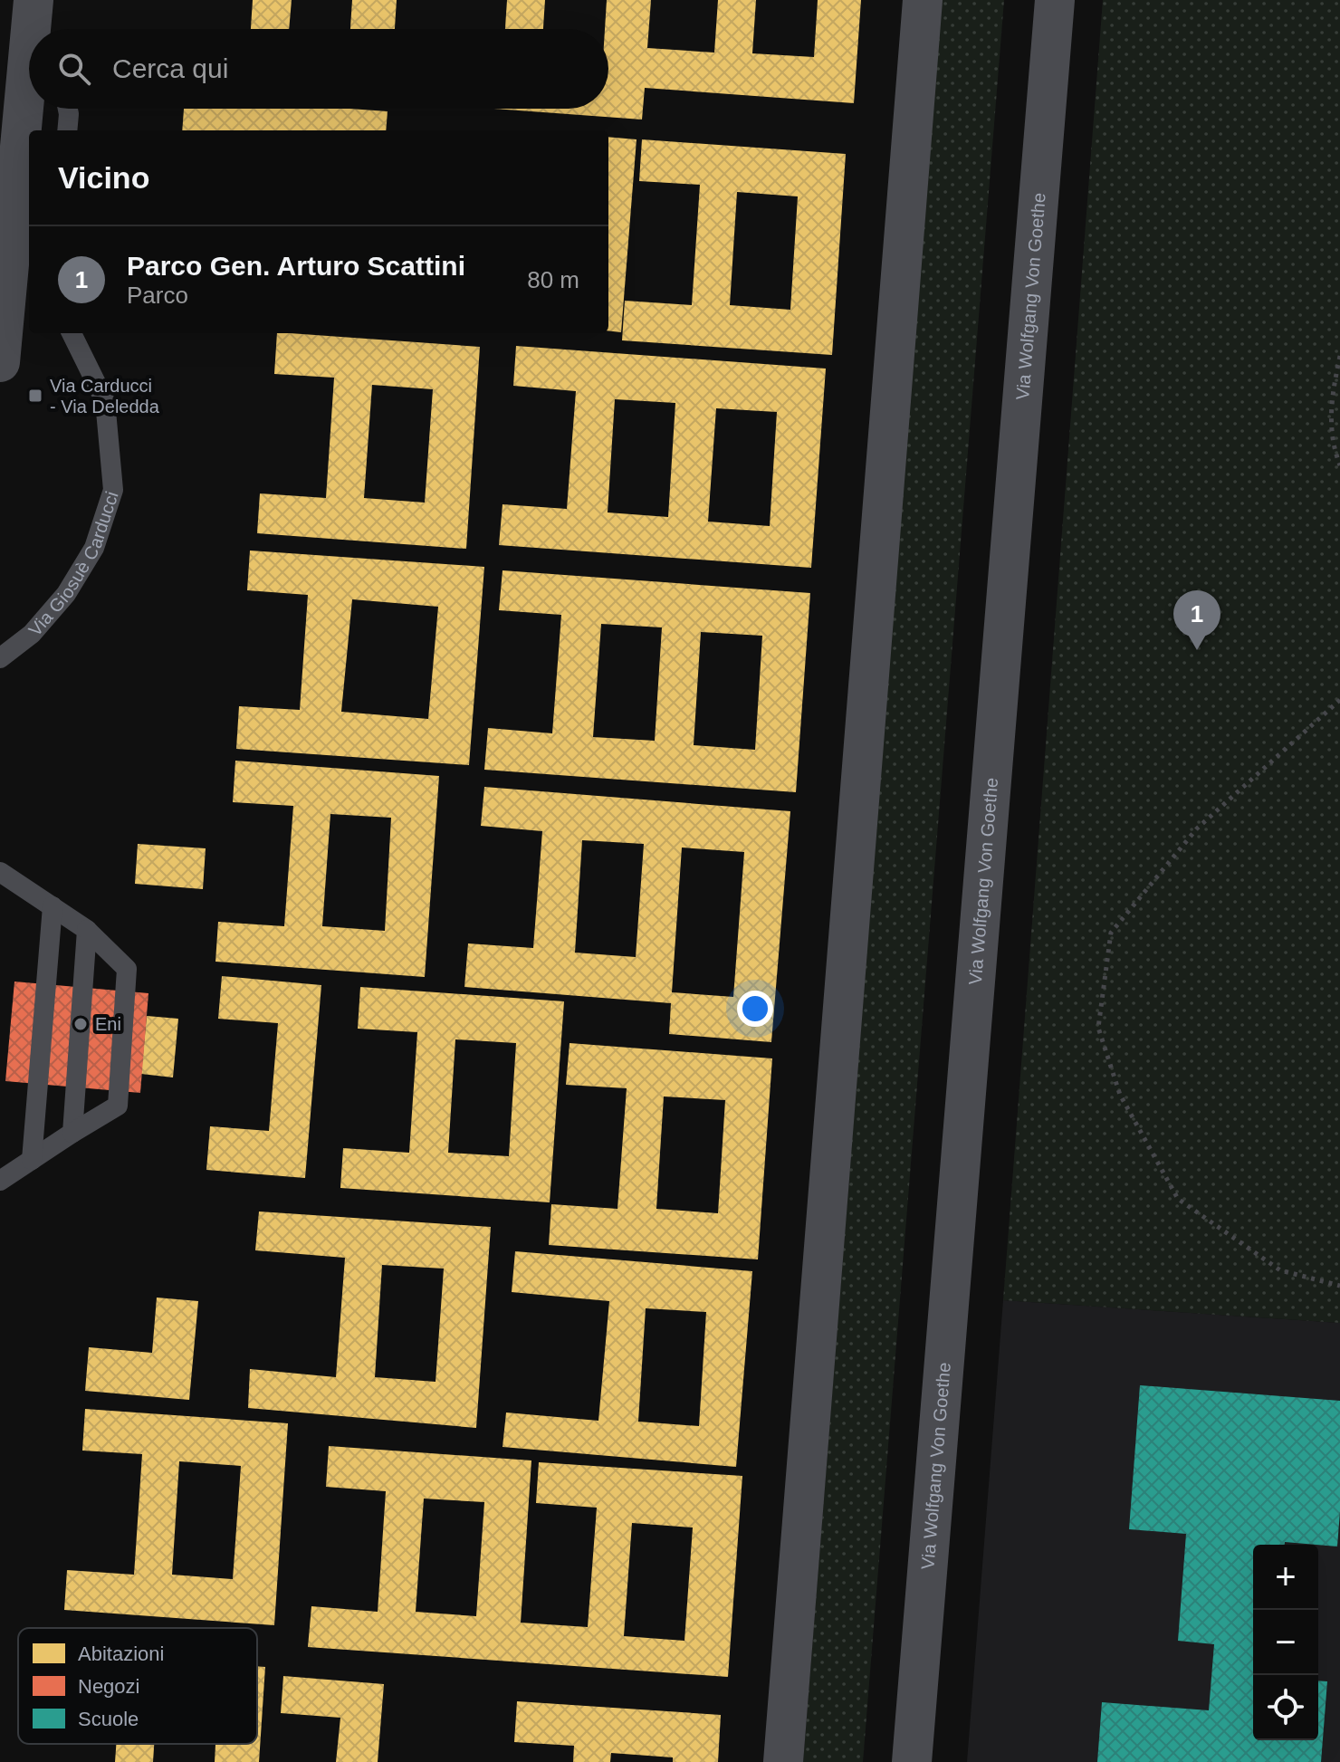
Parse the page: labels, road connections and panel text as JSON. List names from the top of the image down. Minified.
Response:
{"streets":{"street":["Via Wolfgang Von Goethe"],"lane":["Via Giosuè Carducci"]},"places":{"transit":["Via Carducci - Via Deledda"],"other":["Eni"]},"legend":["Abitazioni","Negozi","Scuole"],"page":{"search":"Cerca qui","heading":"Vicino","list":[{"mark":"1","name":"Parco Gen. Arturo Scattini","note":"Parco","value":"80 m"}],"pins":"1","map_buttons":["+","−"]}}
